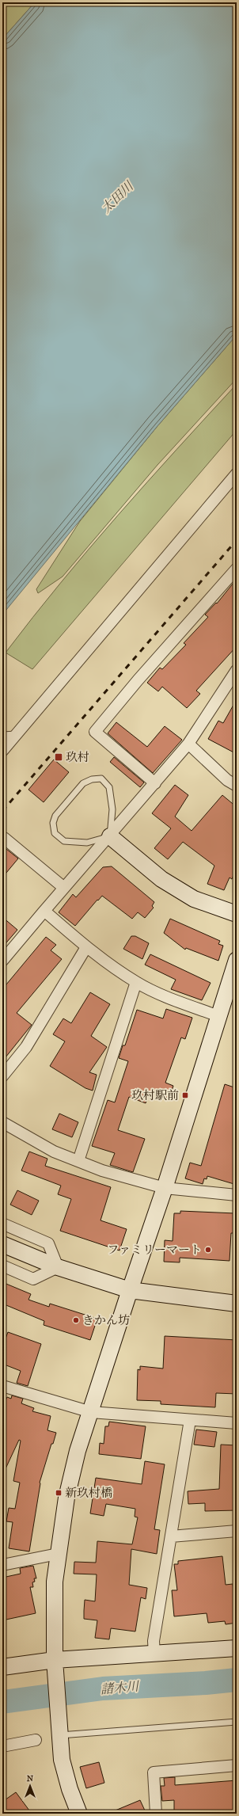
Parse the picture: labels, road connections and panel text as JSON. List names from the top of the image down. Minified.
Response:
{"water":["太田川","諸木川"],"places":{"transit":["玖村","玖村駅前","新玖村橋"],"other":["ファミリーマート","きかん坊"]},"north":"top"}
